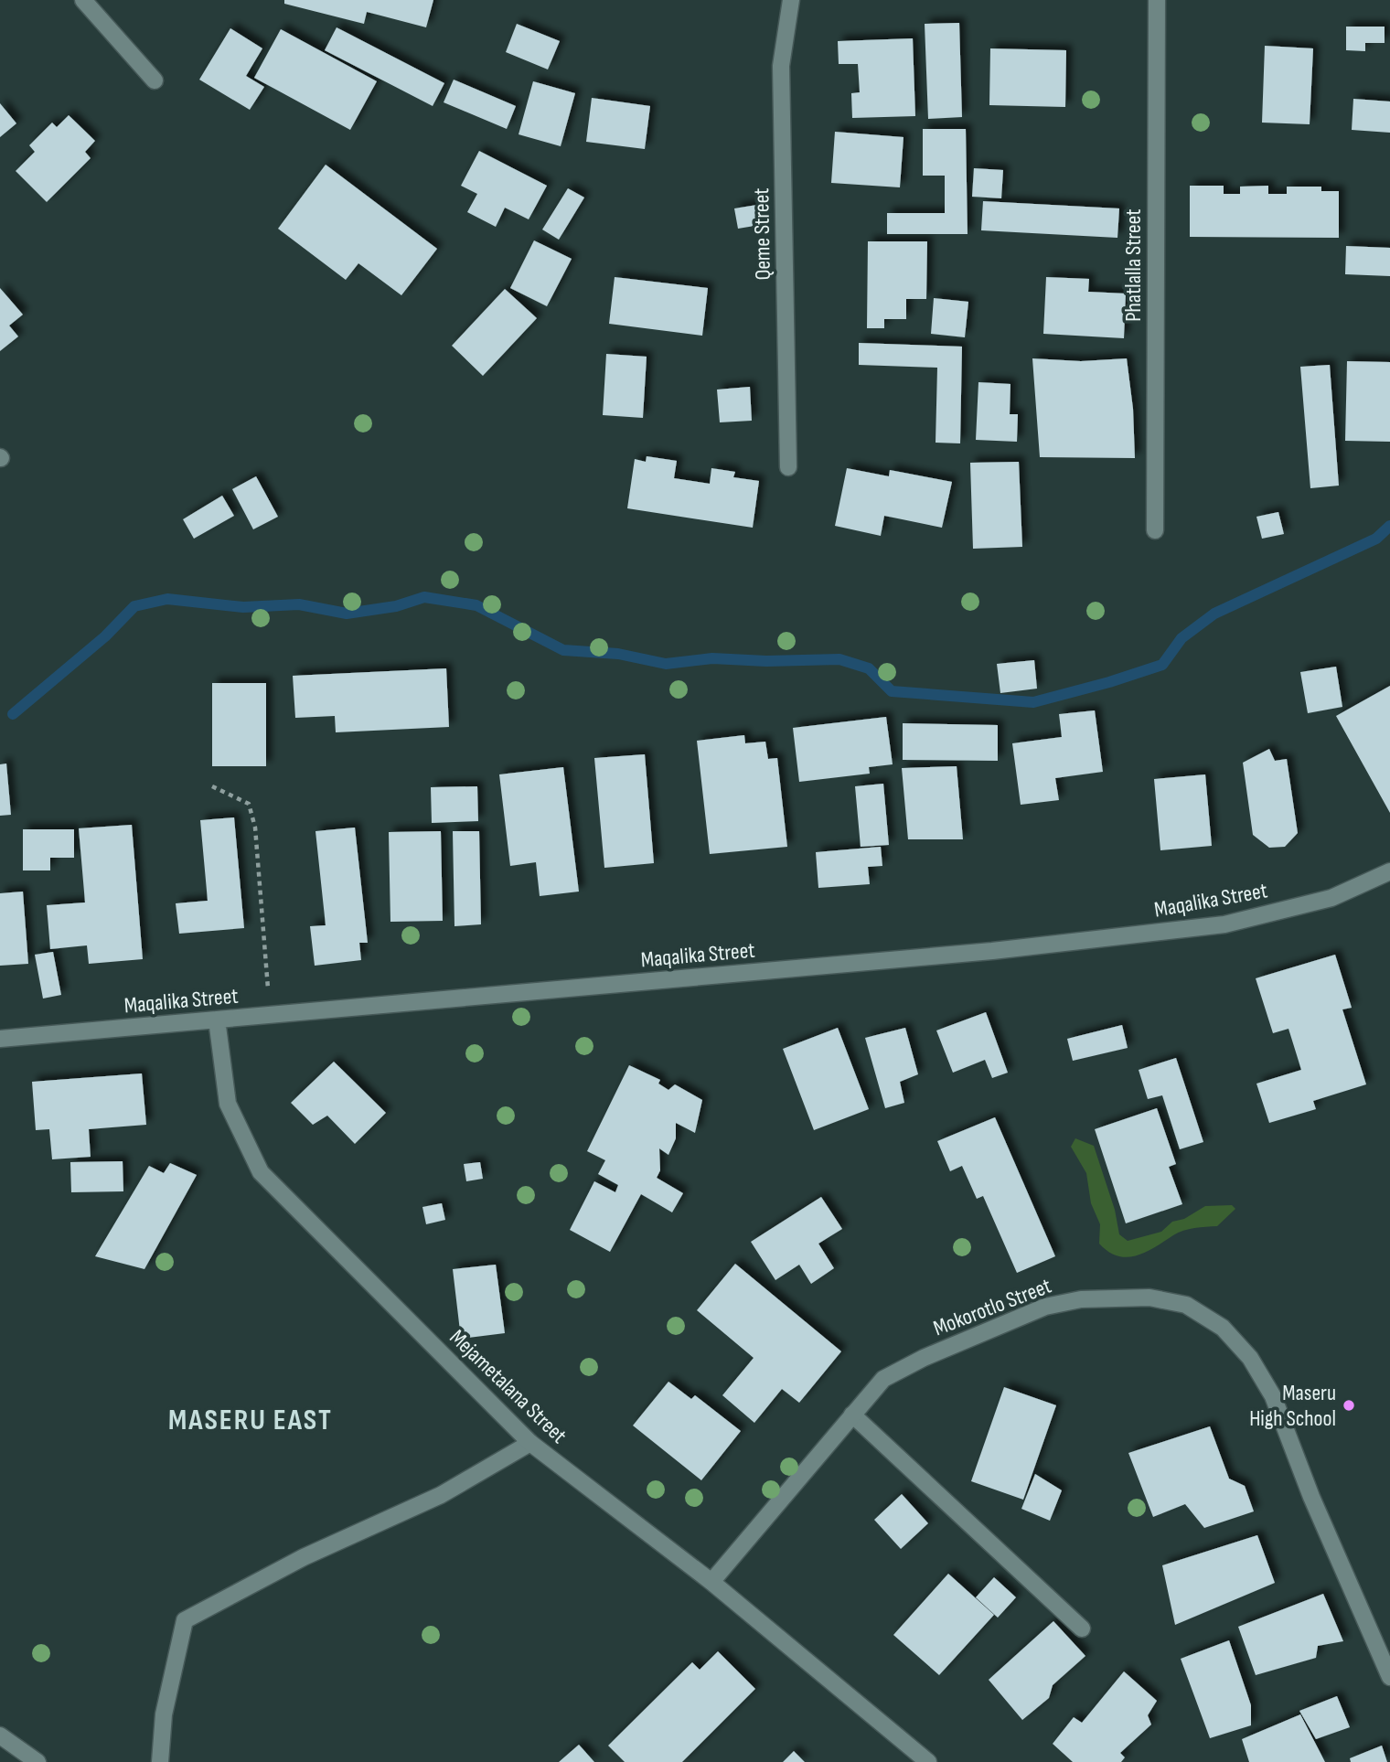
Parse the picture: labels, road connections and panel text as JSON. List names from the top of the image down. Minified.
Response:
{"streets":{"street":["Qeme Street","Phatlalla Street","Maqalika Street","Mokorotlo Street","Mejametalana Street"]},"crossings":[["Maqalika Street","Mejametalana Street"],["Mokorotlo Street","Mejametalana Street"]],"districts":["MASERU EAST"],"places":["Maseru High School"]}
